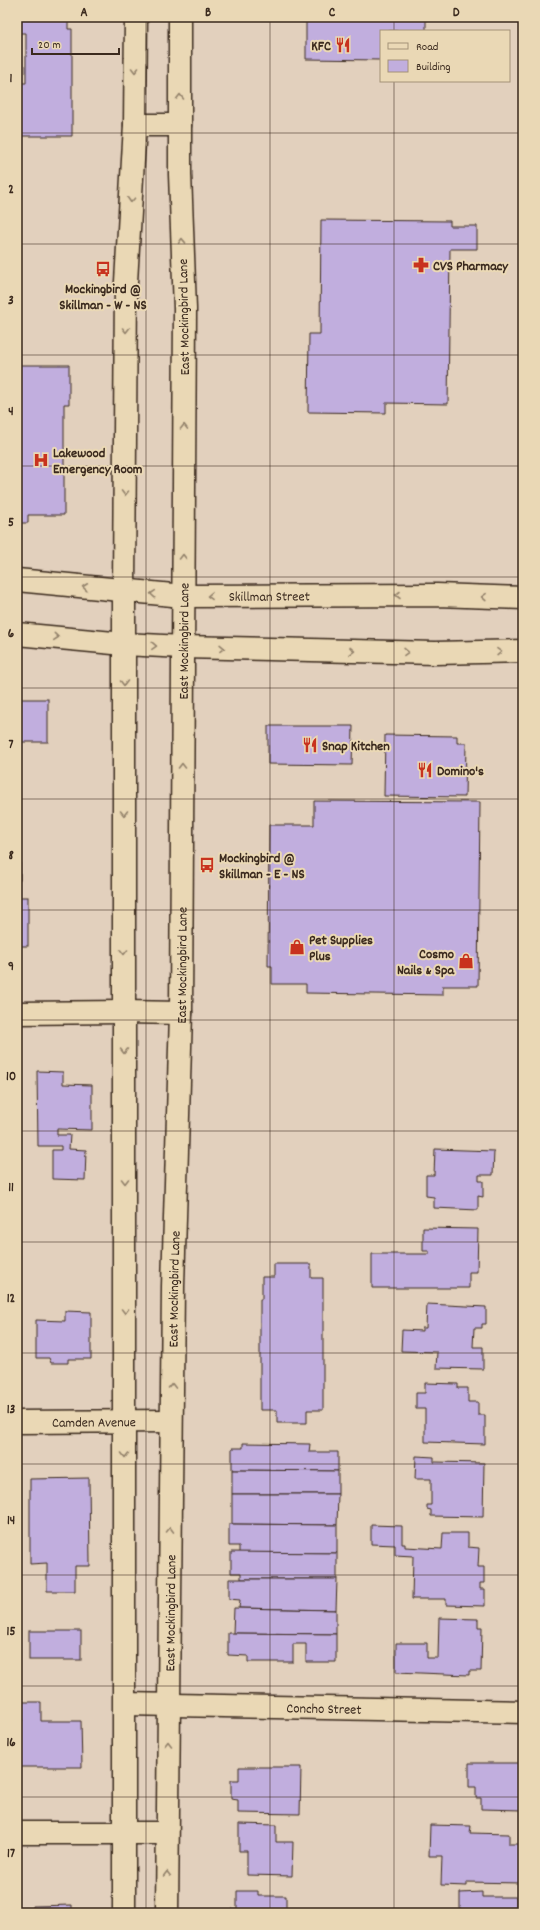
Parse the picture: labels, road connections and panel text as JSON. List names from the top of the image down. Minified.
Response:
{"streets":{"main road":["East Mockingbird Lane","Skillman Street","Camden Avenue","Concho Street"]},"crossings":[["East Mockingbird Lane","Skillman Street"],["East Mockingbird Lane","Camden Avenue"],["East Mockingbird Lane","Concho Street"]],"places":{"restaurant":["KFC","Snap Kitchen","Domino's"],"pharmacy":["CVS Pharmacy"],"bus stop":["Mockingbird @ Skillman - W - NS","Mockingbird @ Skillman - E - NS"],"hospital":["Lakewood Emergency Room"],"shop":["Pet Supplies Plus","Cosmo Nails & Spa"]},"legend":["Road","Building"],"scale_bar":"20 m","grid":{"columns":["A","B","C","D"],"rows":["1","2","3","4","5","6","7","8","9","10","11","12","13","14","15","16","17"]}}
